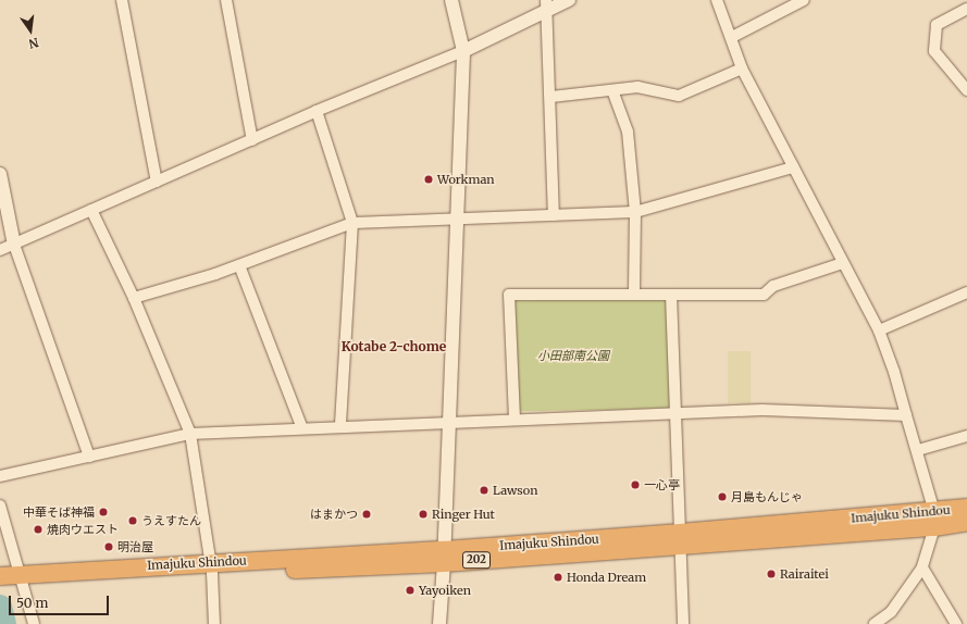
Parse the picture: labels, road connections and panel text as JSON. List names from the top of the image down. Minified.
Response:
{"streets":{"highway":["Imajuku Shindou","202"]},"districts":["Kotabe 2-chome"],"parks":["小田部南公園"],"places":["Workman","一心亭","Lawson","月島もんじゃ","中華そば神福","はまかつ","Ringer Hut","うえすたん","焼肉ウエスト","明治屋","Rairaitei","Honda Dream","Yayoiken"],"scale_bar":"50 m","north":"bottom"}
